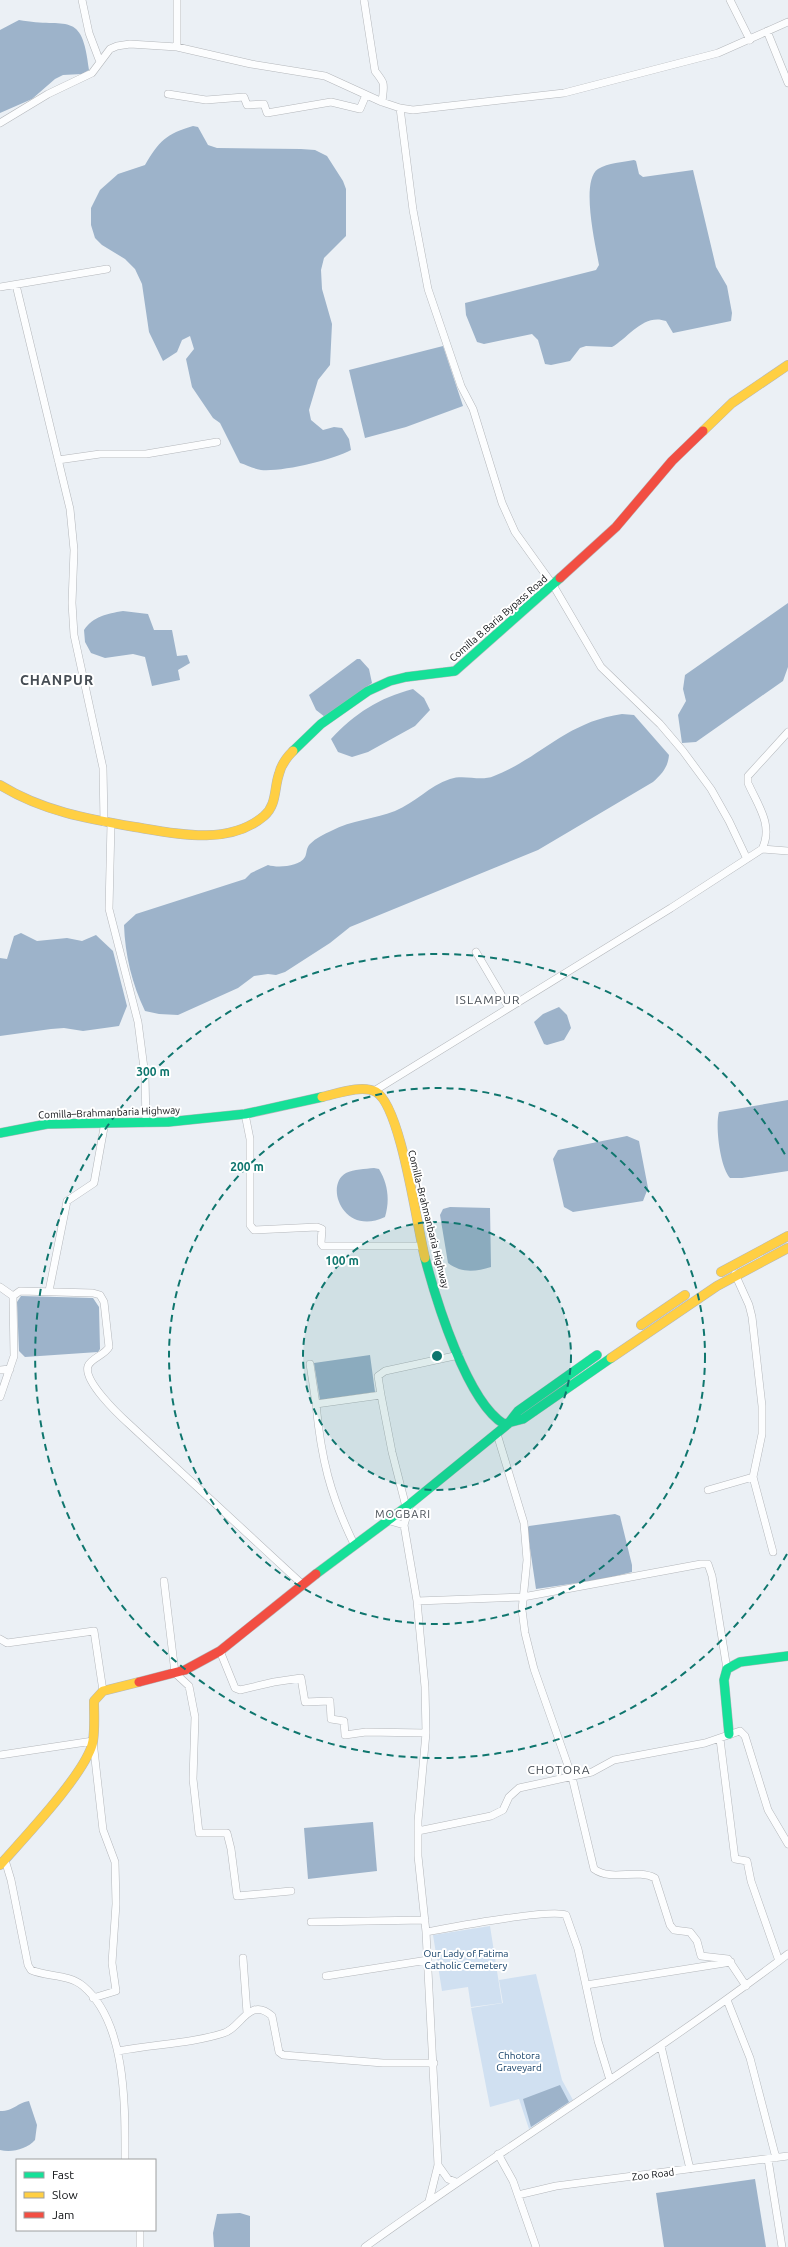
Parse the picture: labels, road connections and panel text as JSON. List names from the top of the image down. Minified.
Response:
{"streets":{"main road":["Comilla B.Baria Bypass Road","Comilla–Brahmanbaria Highway"],"street":["Zoo Road"]},"districts":["CHANPUR","ISLAMPUR","MOGBARI","CHOTORA"],"parks":["Our Lady of Fatima Catholic Cemetery","Chhotora Graveyard"],"legend":["Fast","Slow","Jam"],"rings":["300 m","200 m","100 m"]}
